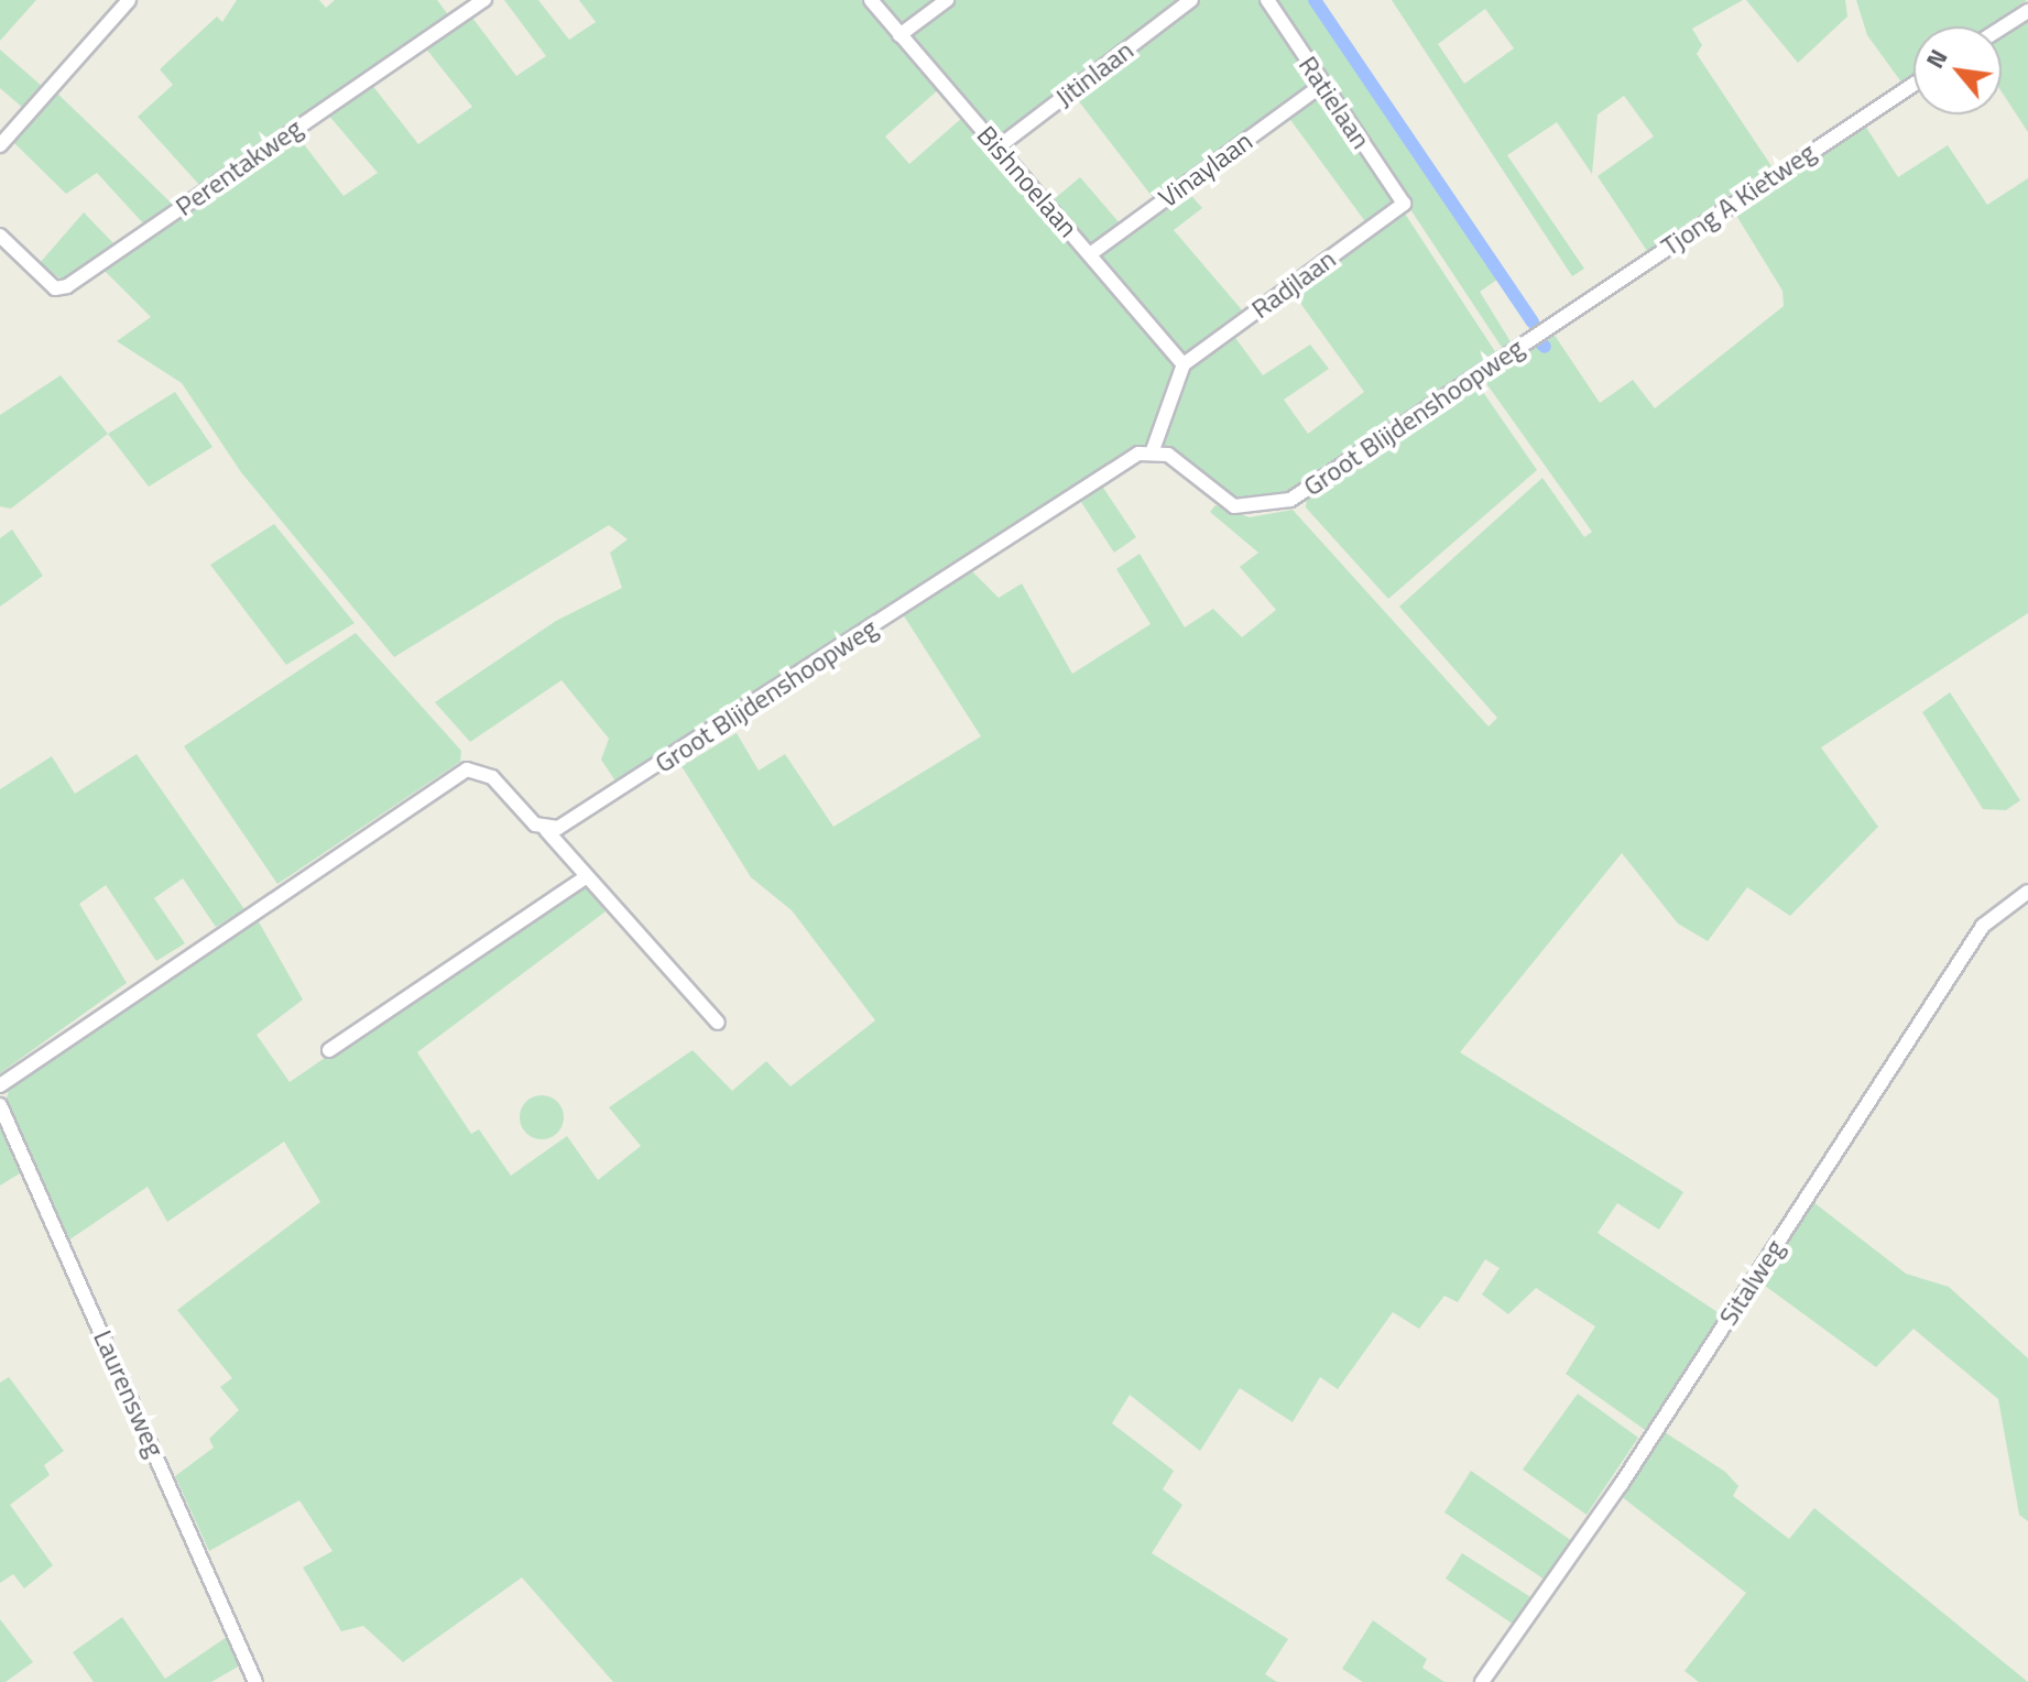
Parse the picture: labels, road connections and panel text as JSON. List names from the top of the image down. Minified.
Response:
{"streets":{"street":["Jitinlaan","Ratielaan","Perentakweg","Vinaylaan","Bishnoelaan","Tjong A Kietweg","Radjlaan","Groot Blijdenshoopweg","Sitalweg","Laurensweg"]},"crossings":[["Jitinlaan","Bishnoelaan"],["Ratielaan","Vinaylaan"],["Ratielaan","Radjlaan"],["Vinaylaan","Bishnoelaan"],["Bishnoelaan","Radjlaan"],["Tjong A Kietweg","Groot Blijdenshoopweg"]],"north":"top left"}
